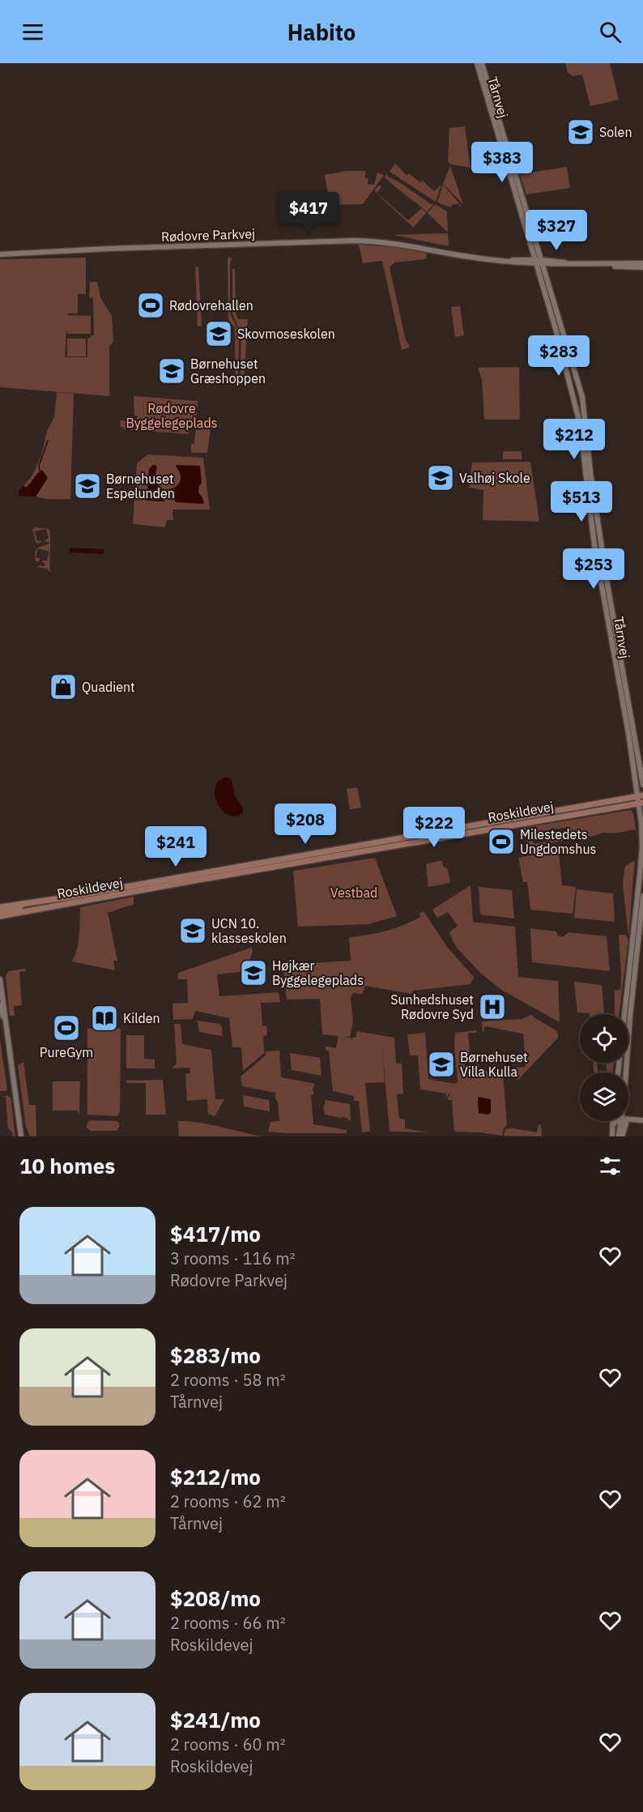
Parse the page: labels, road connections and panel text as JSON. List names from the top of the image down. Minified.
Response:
{"streets":{"main road":["Roskildevej"],"street":["Tårnvej","Rødovre Parkvej"]},"crossings":[["Tårnvej","Rødovre Parkvej"],["Tårnvej","Roskildevej"]],"parks":["Rødovre Byggelegeplads","Vestbad"],"places":{"school or university":["Solen","Skovmoseskolen","Børnehuset Græshoppen","Valhøj Skole","Børnehuset Espelunden","UCN 10. klasseskolen","Højkær Byggelegeplads","Børnehuset Villa Kulla"],"sports":["Rødovrehallen","Milestedets Ungdomshus","PureGym"],"shop":["Quadient"],"hospital":["Sunhedshuset Rødovre Syd"],"library":["Kilden"]},"page":{"header":"Habito","price":["$383","$417","$327","$283","$212","$513","$253","$208","$222","$241"],"heading":"10 homes","list":[{"name":"$417/mo","note":"3 rooms · 116 m² · Rødovre Parkvej"},{"name":"$283/mo","note":"2 rooms · 58 m² · Tårnvej"},{"name":"$212/mo","note":"2 rooms · 62 m² · Tårnvej"},{"name":"$208/mo","note":"2 rooms · 66 m² · Roskildevej"},{"name":"$241/mo","note":"2 rooms · 60 m² · Roskildevej"}]}}
